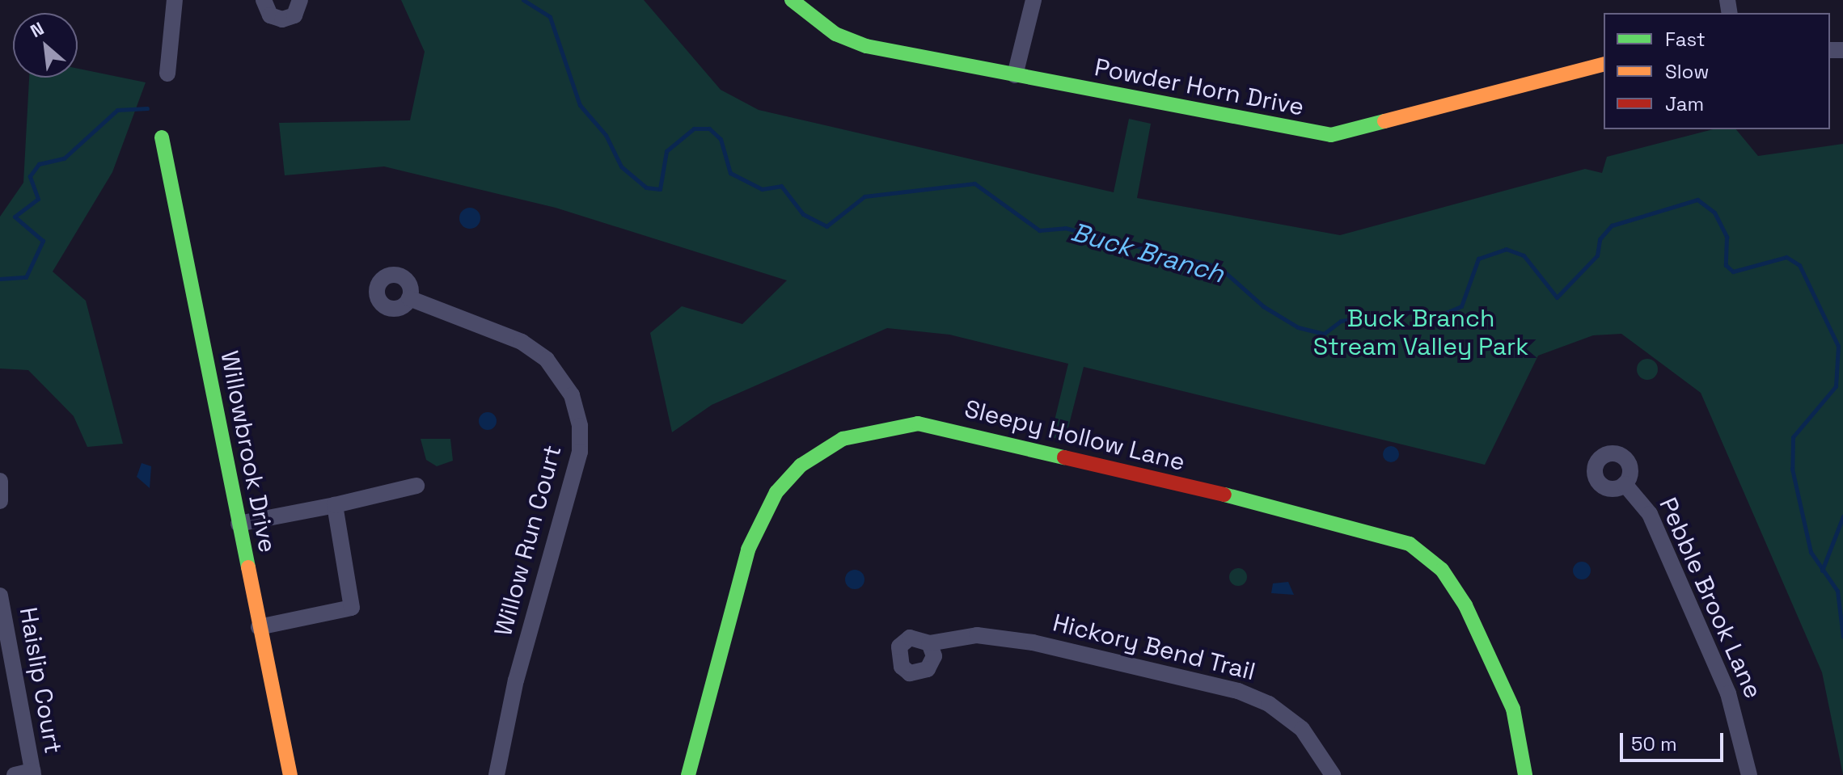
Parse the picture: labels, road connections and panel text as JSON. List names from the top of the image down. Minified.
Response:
{"streets":{"street":["Powder Horn Drive","Sleepy Hollow Lane","Willowbrook Drive","Willow Run Court","Pebble Brook Lane","Hickory Bend Trail","Haislip Court"]},"water":["Buck Branch"],"parks":["Buck Branch Stream Valley Park"],"legend":["Fast","Slow","Jam"],"scale_bar":"50 m","north":"top left"}
